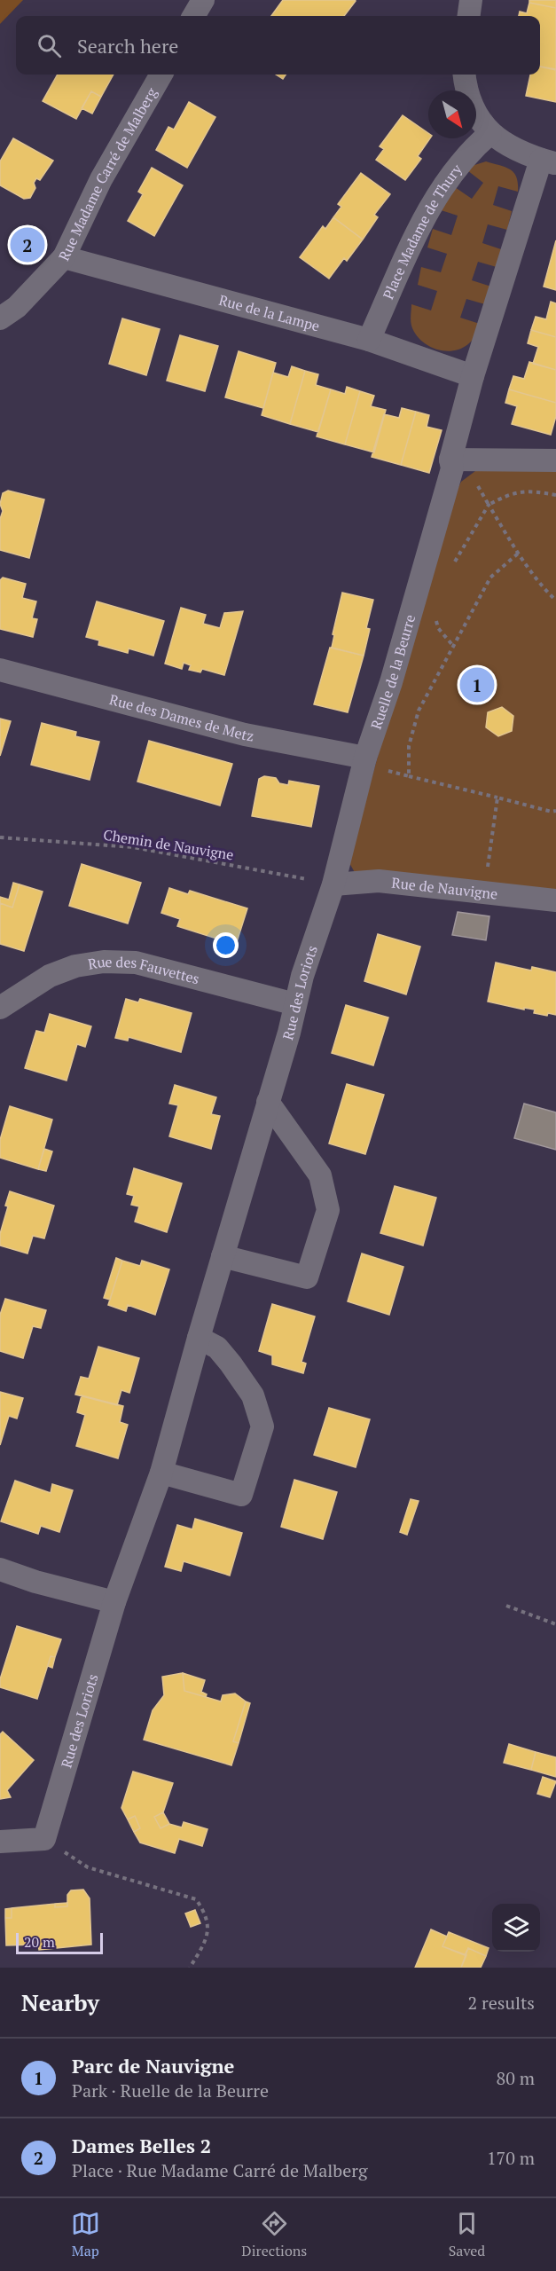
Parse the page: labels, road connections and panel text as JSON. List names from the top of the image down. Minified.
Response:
{"streets":{"street":["Rue Madame Carré de Malberg","Place Madame de Thury","Rue de la Lampe","Ruelle de la Beurre","Rue des Dames de Metz","Rue de Nauvigne","Rue des Fauvettes","Rue des Loriots"],"path":["Chemin de Nauvigne"]},"crossings":[["Rue Madame Carré de Malberg","Rue de la Lampe"],["Place Madame de Thury","Rue de la Lampe"],["Rue de la Lampe","Ruelle de la Beurre"],["Ruelle de la Beurre","Rue des Dames de Metz"],["Ruelle de la Beurre","Chemin de Nauvigne"],["Ruelle de la Beurre","Rue de Nauvigne"],["Ruelle de la Beurre","Rue des Loriots"],["Chemin de Nauvigne","Rue de Nauvigne"],["Chemin de Nauvigne","Rue des Loriots"],["Rue de Nauvigne","Rue des Loriots"],["Rue des Fauvettes","Rue des Loriots"]],"scale_bar":"20 m","north":"bottom right","page":{"search":"Search here","pins":["2","1"],"scale":"20 m","heading":["Nearby","2 results"],"list":[{"mark":"1","name":"Parc de Nauvigne","note":"Park · Ruelle de la Beurre","value":"80 m"},{"mark":"2","name":"Dames Belles 2","note":"Place · Rue Madame Carré de Malberg","value":"170 m"}],"nav":["Map","Directions","Saved"]}}
